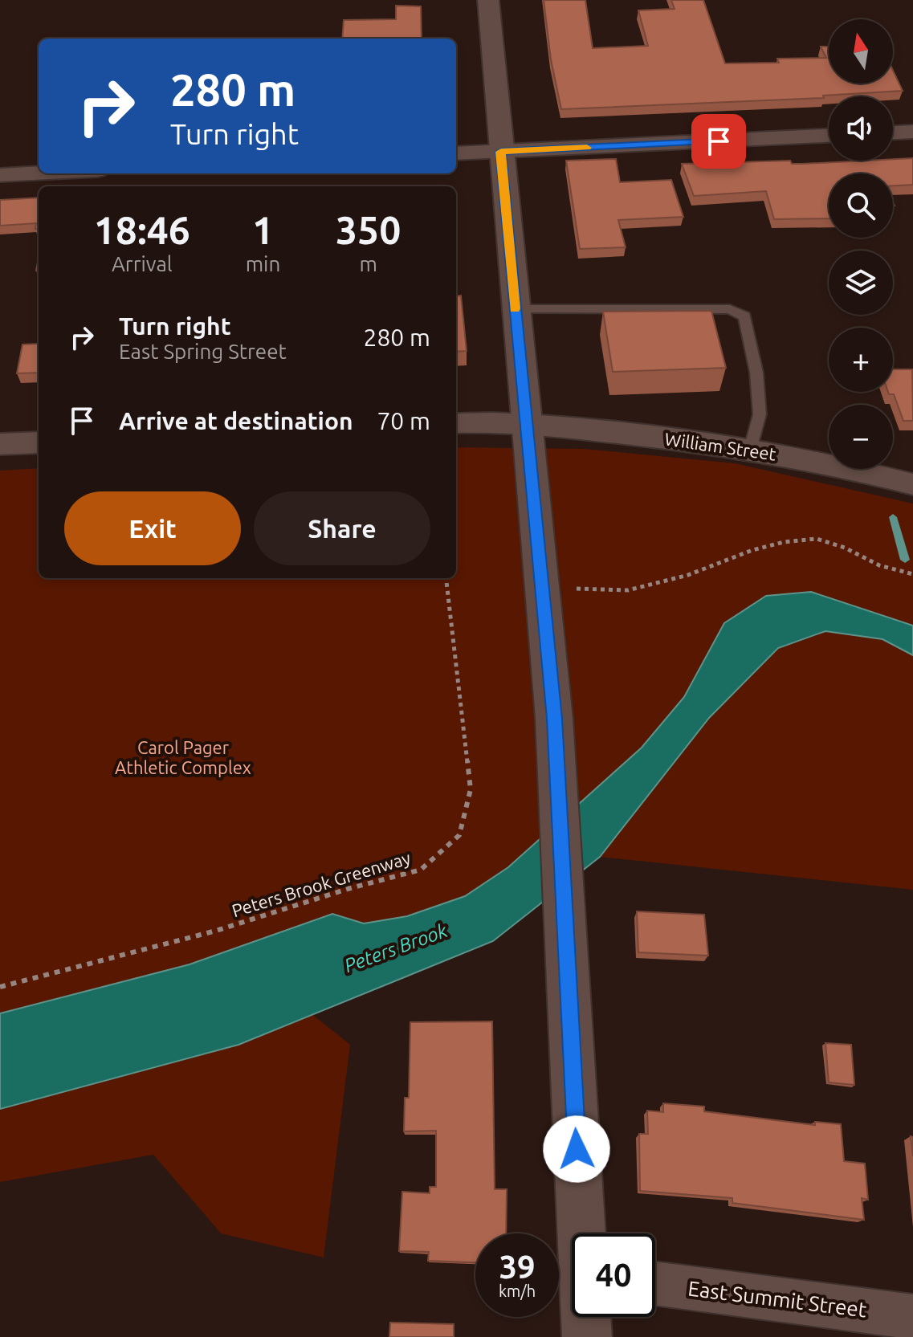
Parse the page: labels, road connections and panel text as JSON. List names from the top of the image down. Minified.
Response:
{"streets":{"street":["William Street","East Summit Street"],"path":["Peters Brook Greenway"]},"water":["Peters Brook"],"parks":["Carol Pager Athletic Complex"],"north":"top","page":{"map_buttons":["+","−"],"turn":["280 m","Turn right"],"eta":["18:46","Arrival","1","min","350","m"],"list":[{"name":"Turn right","note":"East Spring Street","value":"280 m"},{"name":"Arrive at destination","value":"70 m"}],"buttons":["Exit","Share"],"speed":"39 km/h","limit":"40"}}
